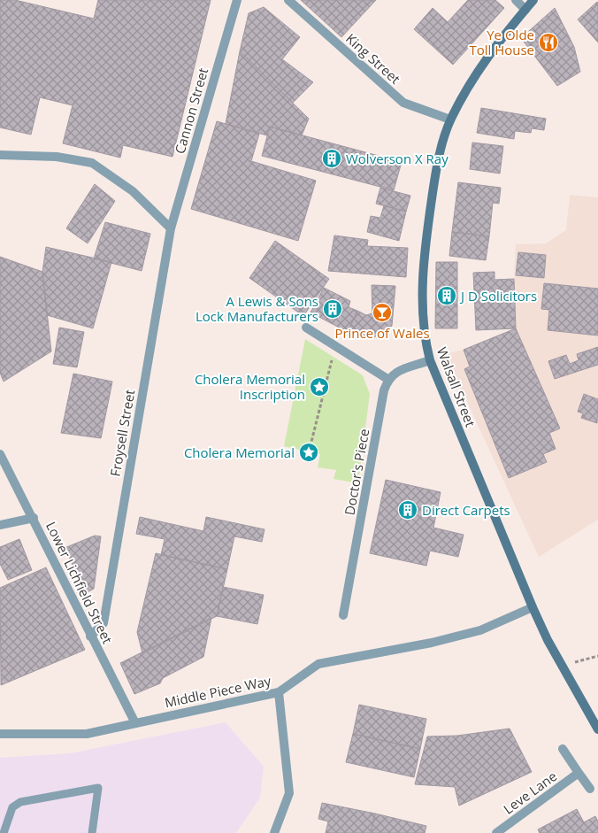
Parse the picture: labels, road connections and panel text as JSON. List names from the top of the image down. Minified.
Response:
{"streets":{"main road":["Walsall Street"],"street":["King Street","Cannon Street","Froysell Street","Doctor's Piece","Lower Lichfield Street","Middle Piece Way","Leve Lane"]},"crossings":[["King Street","Walsall Street"],["Cannon Street","Froysell Street"],["Walsall Street","Middle Piece Way"],["Froysell Street","Lower Lichfield Street"],["Lower Lichfield Street","Middle Piece Way"]],"places":{"restaurant":["Ye Olde Toll House"],"building":["Wolverson X Ray","J D Solicitors","A Lewis & Sons Lock Manufacturers","Direct Carpets"],"bar":["Prince of Wales"],"place":["Cholera Memorial Inscription","Cholera Memorial"]}}
